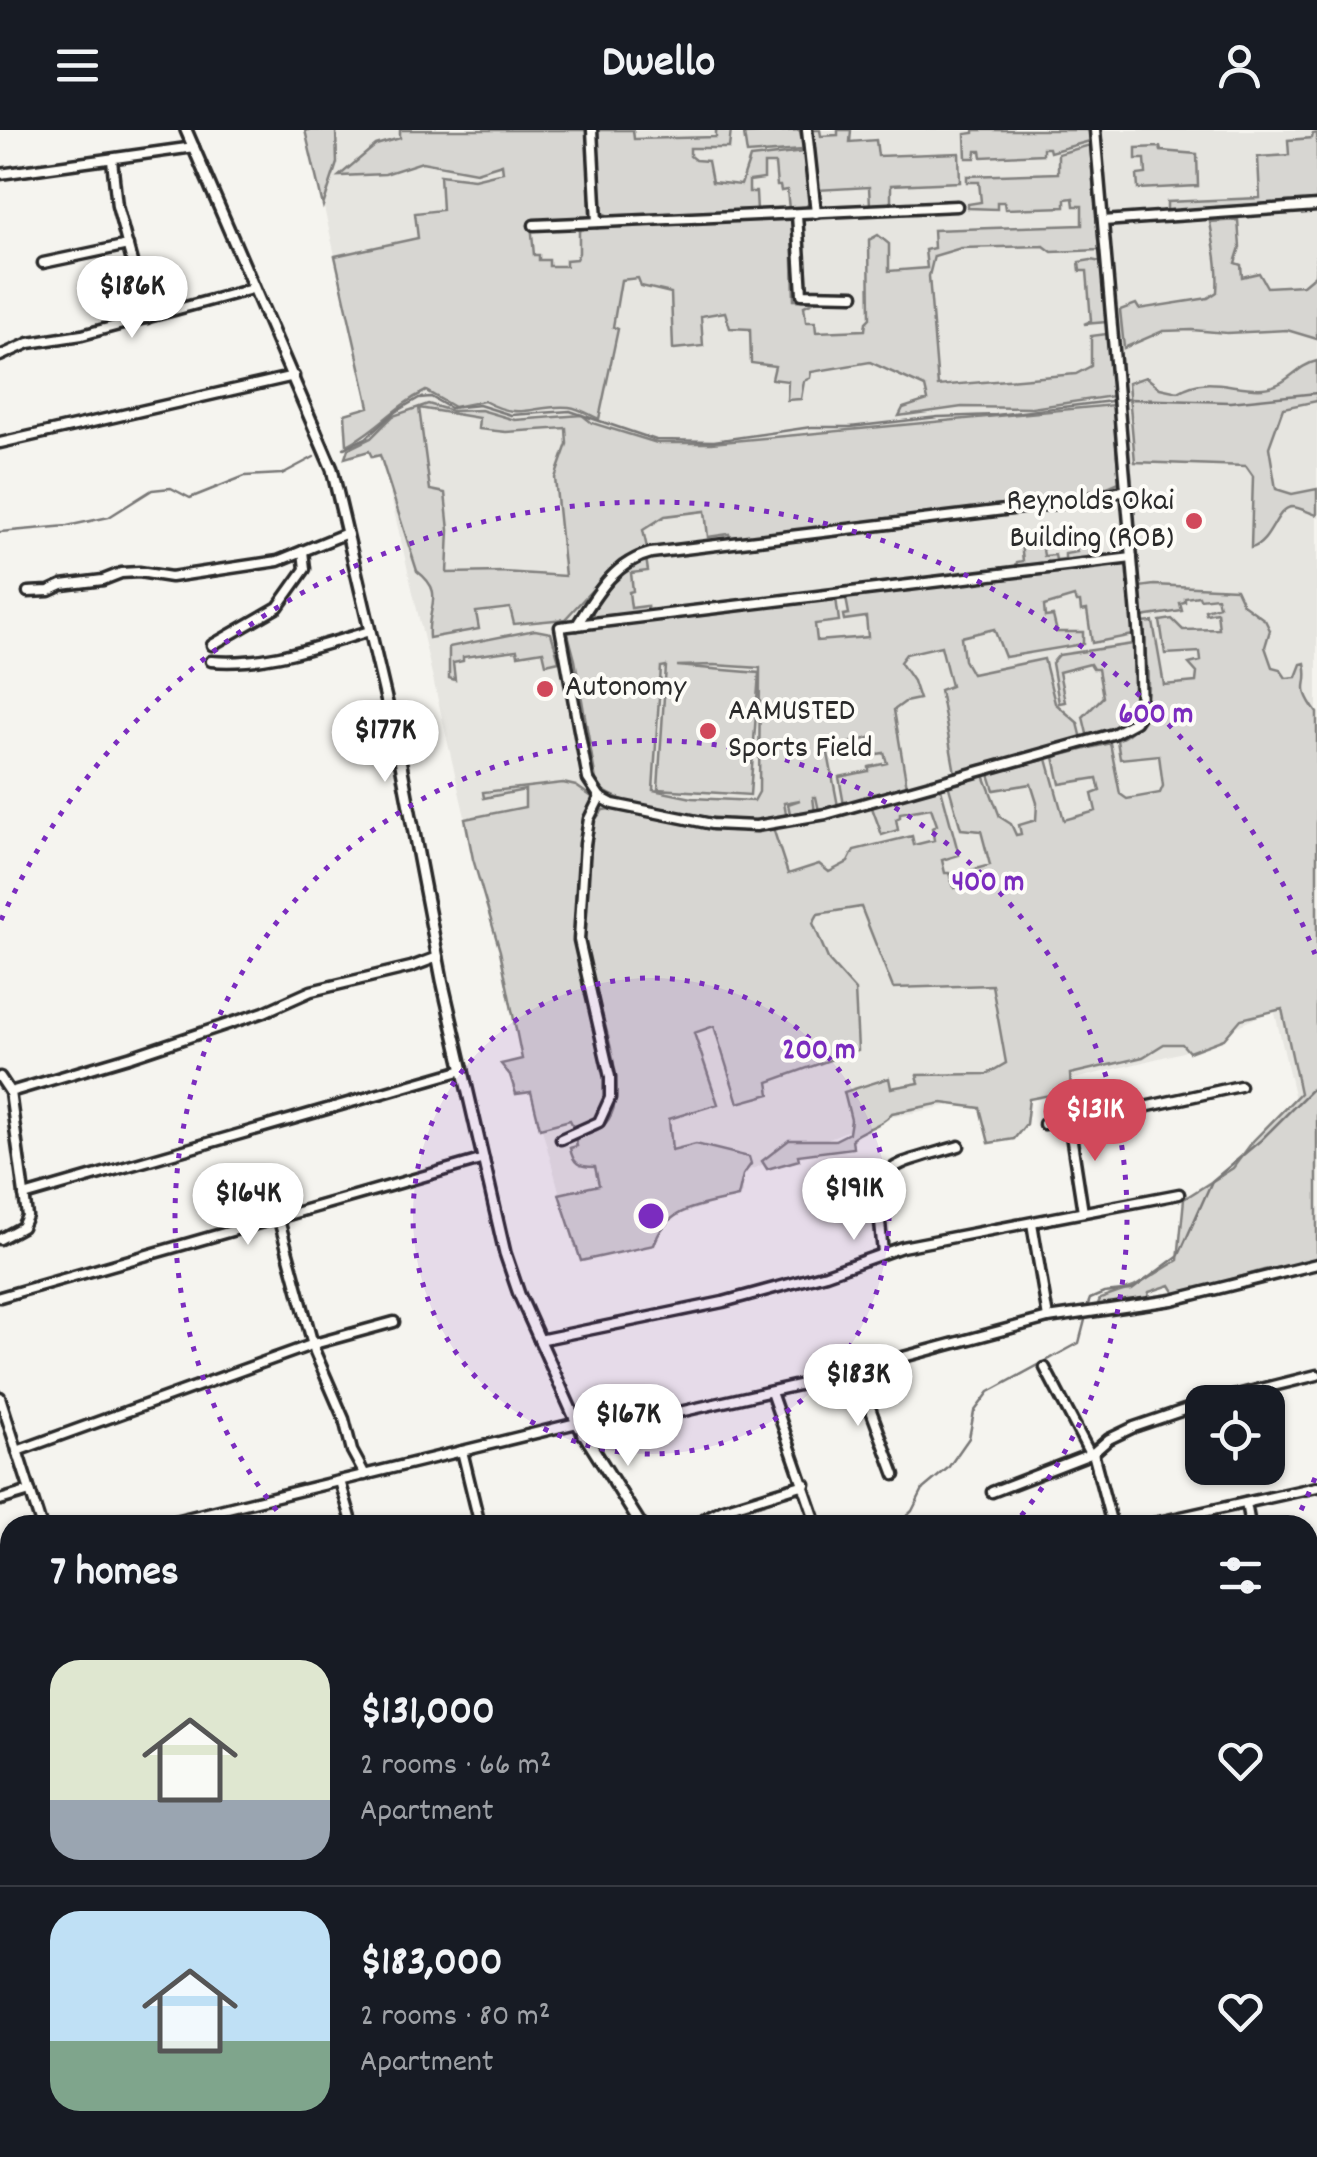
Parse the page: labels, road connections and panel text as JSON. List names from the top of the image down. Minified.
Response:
{"places":["Reynolds Okai Building (ROB)","Autonomy","AAMUSTED Sports Field"],"page":{"header":"Dwello","price":["$186K","$177K","$131K","$191K","$164K","$183K","$167K"],"heading":"7 homes","list":[{"name":"$131,000","note":"2 rooms · 66 m² · Apartment"},{"name":"$183,000","note":"2 rooms · 80 m² · Apartment"}]},"rings":["600 m","400 m","200 m"]}
